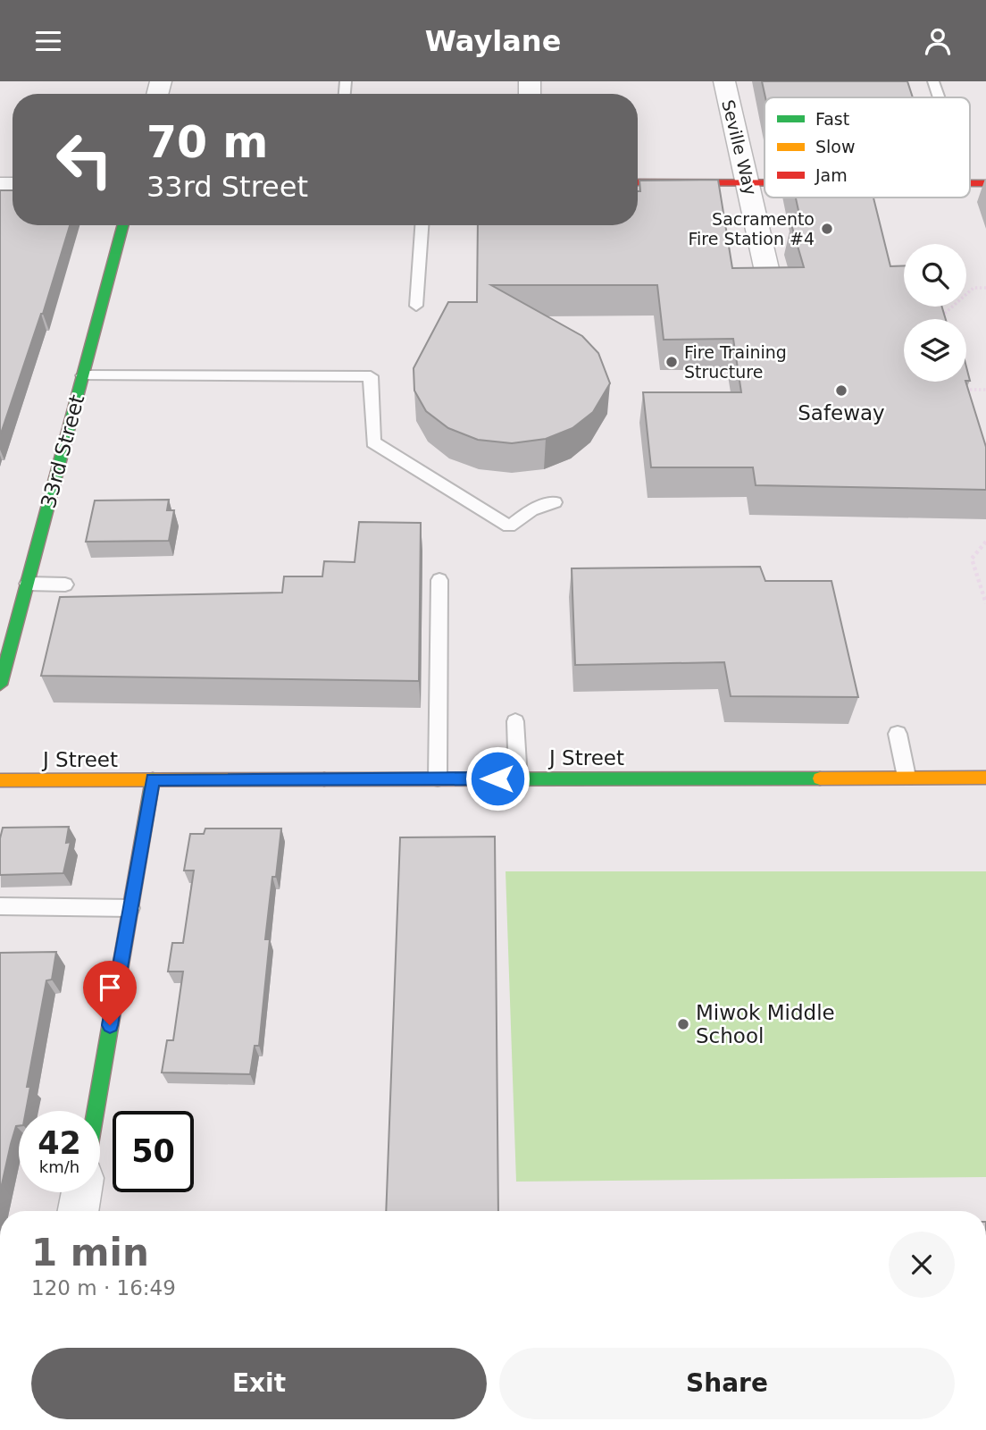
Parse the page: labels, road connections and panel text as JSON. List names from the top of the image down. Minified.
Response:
{"streets":{"street":["Seville Way","33rd Street","J Street"]},"places":["Sacramento Fire Station #4","Fire Training Structure","Safeway","Miwok Middle School"],"legend":["Fast","Slow","Jam"],"page":{"header":"Waylane","turn":["70 m","33rd Street"],"speed":"42 km/h","limit":"50","heading":["1 min","120 m · 16:49"],"buttons":["Exit","Share"]}}
